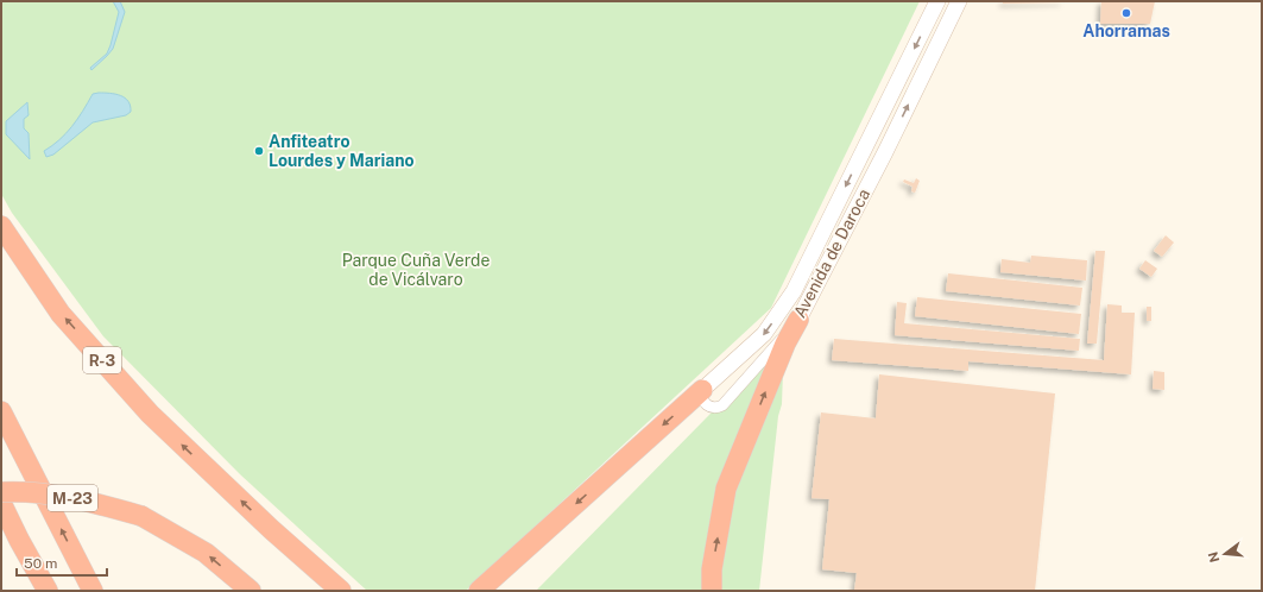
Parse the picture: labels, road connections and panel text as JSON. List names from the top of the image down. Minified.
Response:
{"streets":{"highway":["R-3","M-23"],"main road":["Avenida de Daroca"]},"parks":["Parque Cuña Verde de Vicálvaro"],"places":["Ahorramas","Anfiteatro Lourdes y Mariano"],"scale_bar":"50 m","north":"left"}
